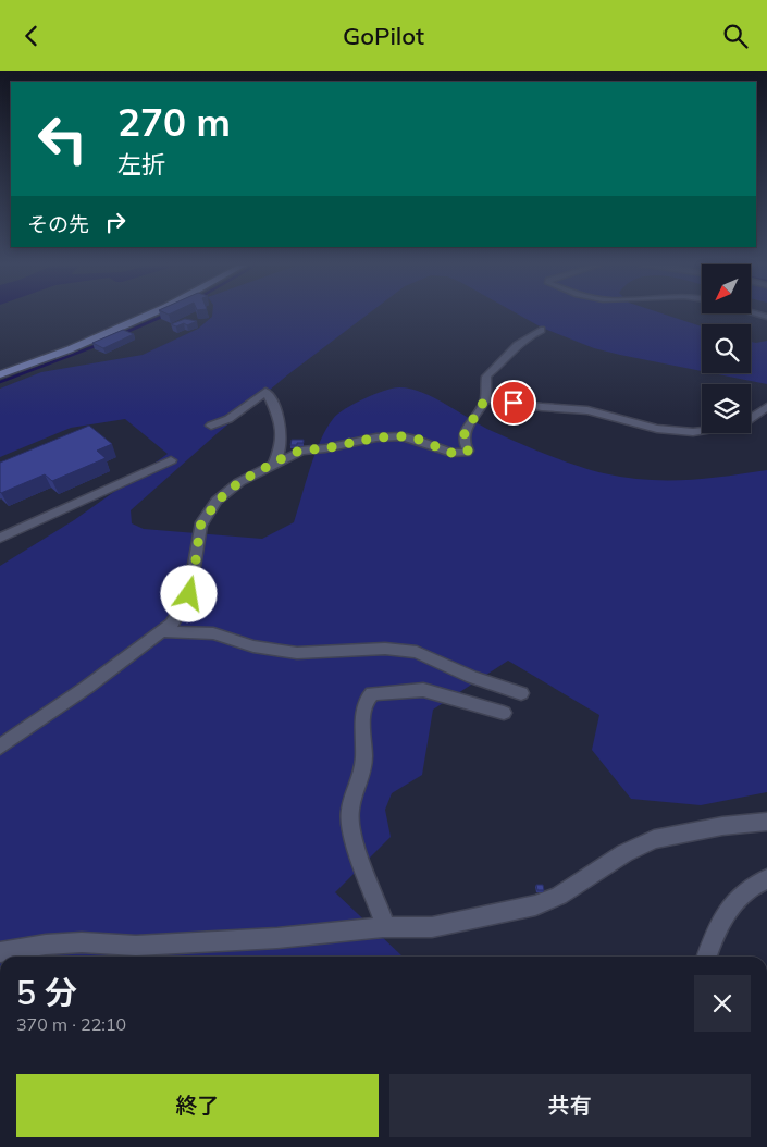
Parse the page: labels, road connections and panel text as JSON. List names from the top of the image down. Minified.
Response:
{"north":"bottom left","page":{"header":"GoPilot","turn":["270 m","左折"],"then":"その先","heading":["5 分","370 m · 22:10"],"buttons":["終了","共有"]}}
